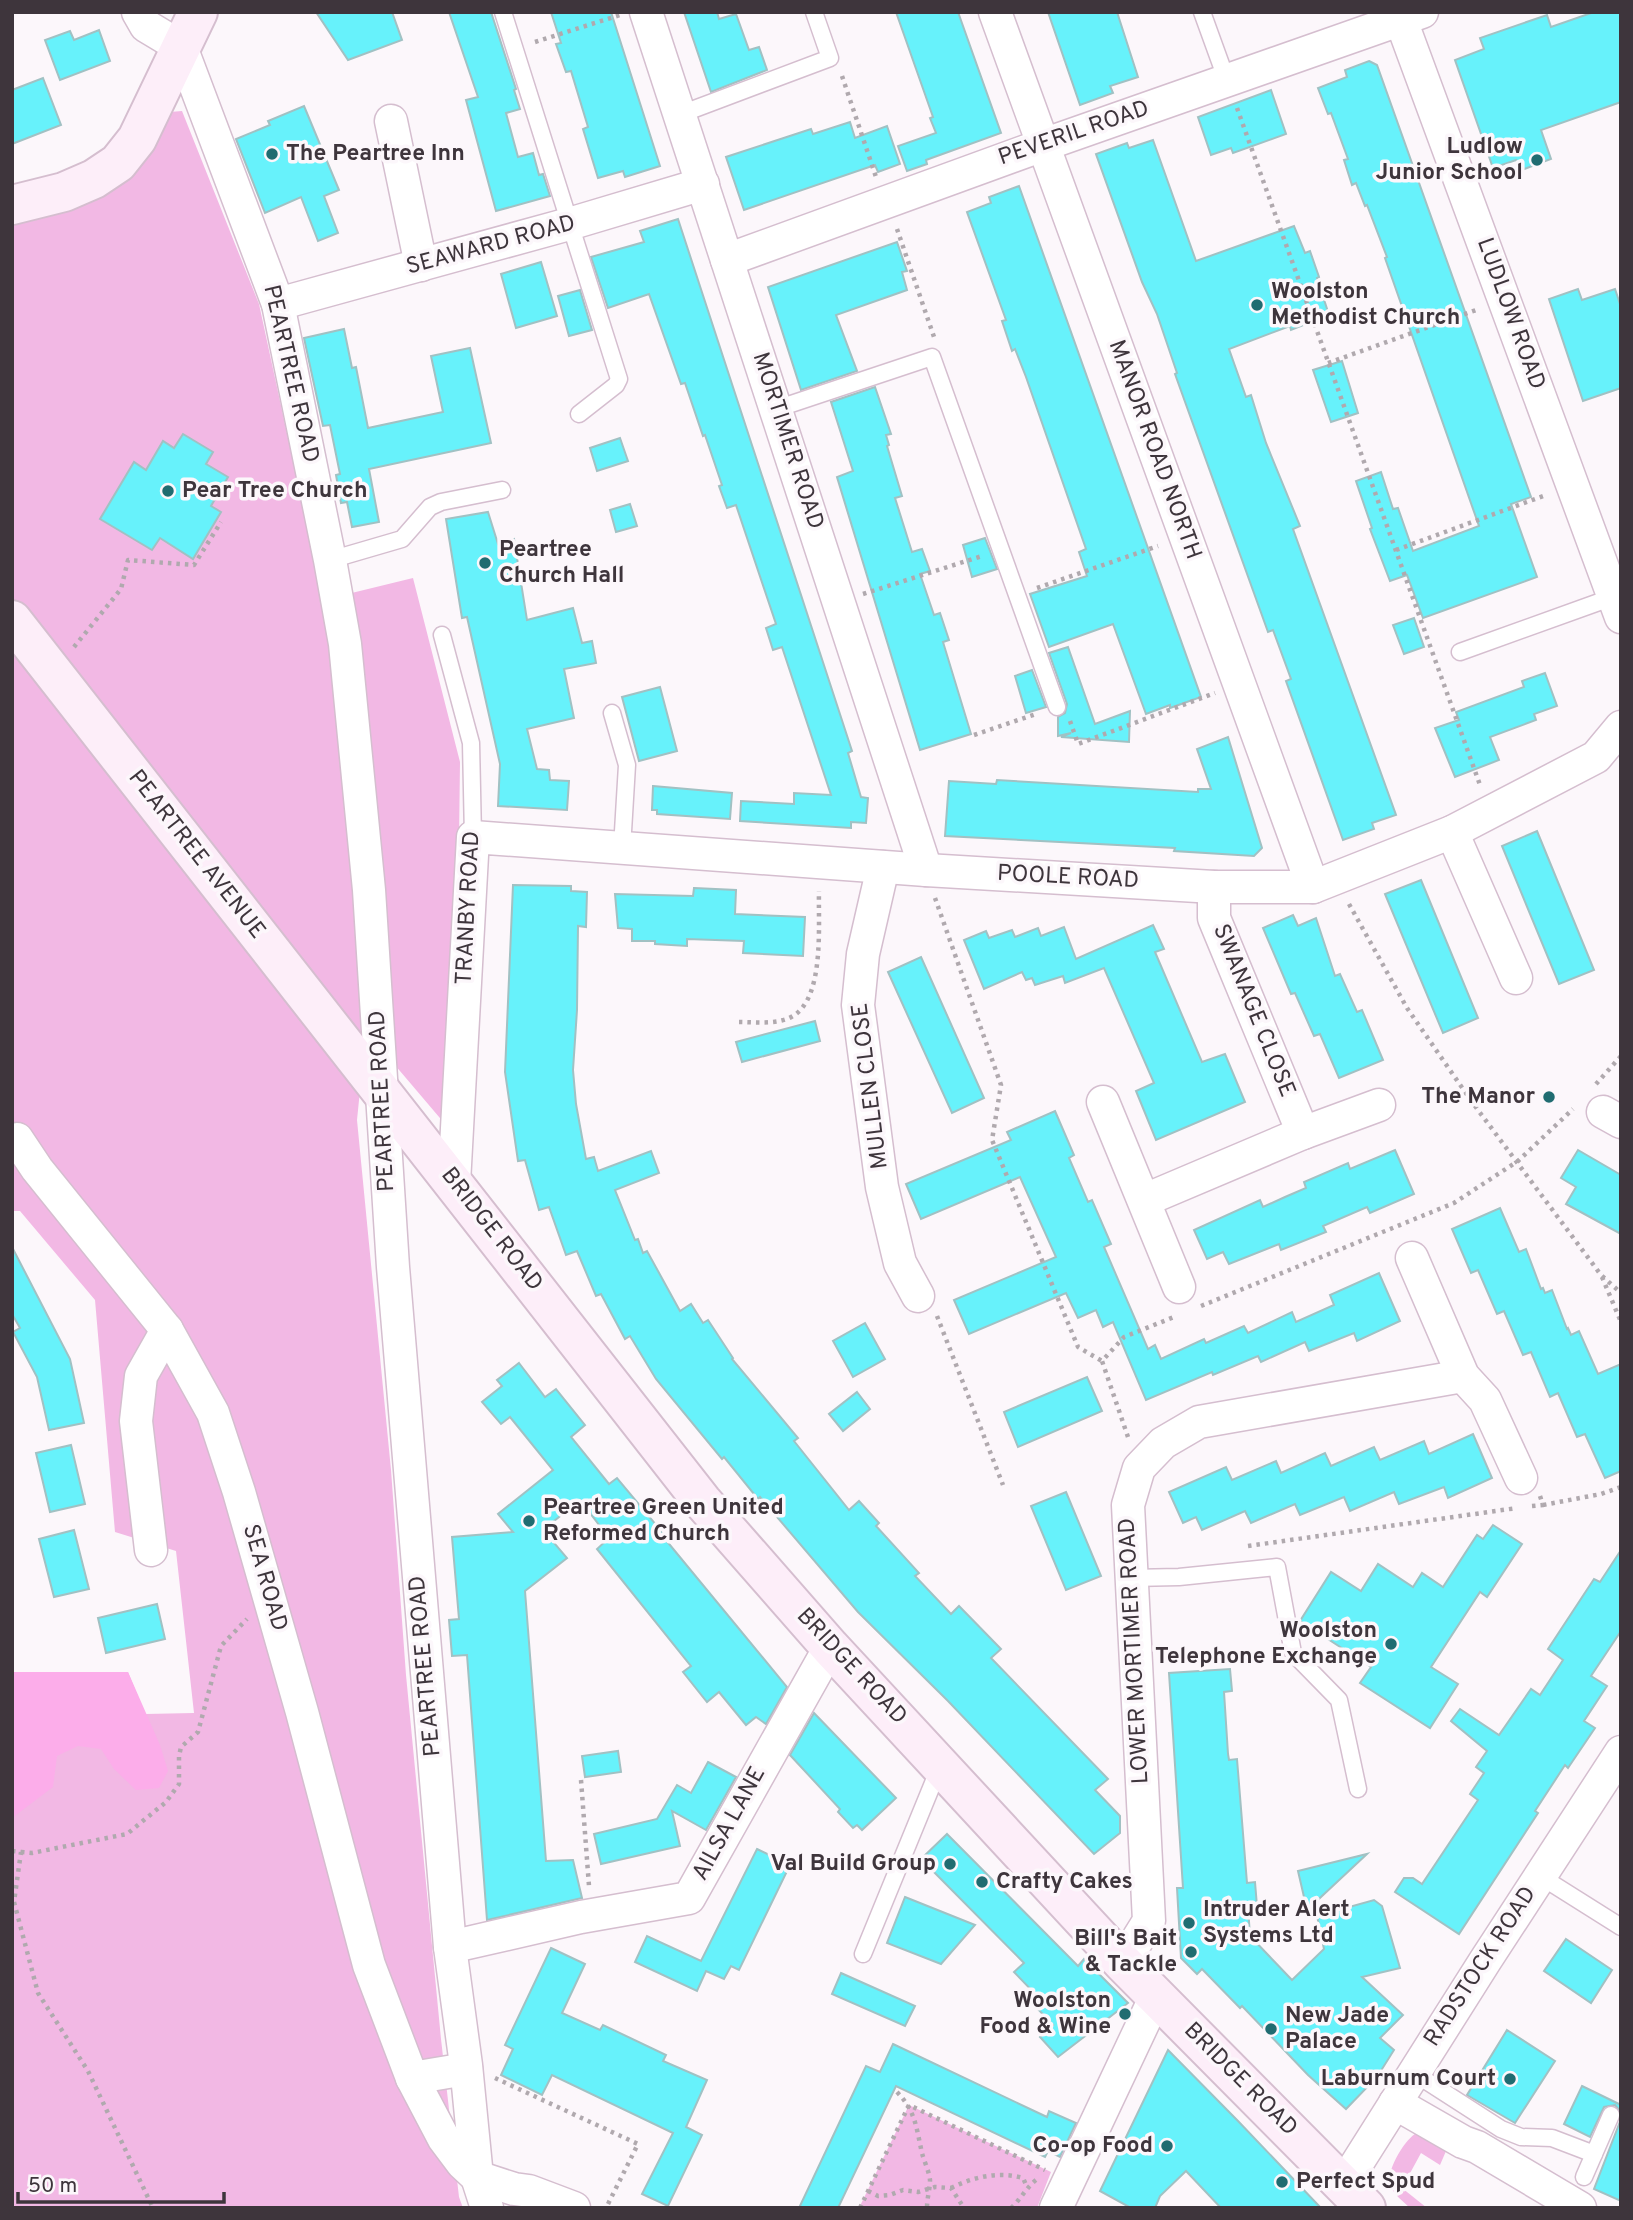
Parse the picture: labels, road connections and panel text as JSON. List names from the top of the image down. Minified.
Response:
{"streets":{"street":["PEVERIL ROAD","SEAWARD ROAD","LUDLOW ROAD","PEARTREE ROAD","MORTIMER ROAD","MANOR ROAD NORTH","PEARTREE AVENUE","POOLE ROAD","TRANBY ROAD","SWANAGE CLOSE","MULLEN CLOSE","BRIDGE ROAD","SEA ROAD","LOWER MORTIMER ROAD","AILSA LANE","RADSTOCK ROAD"]},"crossings":[["PEVERIL ROAD","LUDLOW ROAD"],["PEVERIL ROAD","MORTIMER ROAD"],["PEVERIL ROAD","MANOR ROAD NORTH"],["SEAWARD ROAD","PEARTREE ROAD"],["SEAWARD ROAD","MORTIMER ROAD"],["PEARTREE ROAD","PEARTREE AVENUE"],["PEARTREE ROAD","BRIDGE ROAD"],["PEARTREE ROAD","SEA ROAD"],["PEARTREE ROAD","AILSA LANE"],["MORTIMER ROAD","POOLE ROAD"],["MANOR ROAD NORTH","POOLE ROAD"],["PEARTREE AVENUE","BRIDGE ROAD"],["POOLE ROAD","TRANBY ROAD"],["POOLE ROAD","SWANAGE CLOSE"],["POOLE ROAD","MULLEN CLOSE"],["TRANBY ROAD","BRIDGE ROAD"],["BRIDGE ROAD","LOWER MORTIMER ROAD"],["BRIDGE ROAD","AILSA LANE"],["BRIDGE ROAD","RADSTOCK ROAD"]],"places":["The Peartree Inn","Ludlow Junior School","Woolston Methodist Church","Pear Tree Church","Peartree Church Hall","The Manor","Peartree Green United Reformed Church","Woolston Telephone Exchange","Val Build Group","Crafty Cakes","Intruder Alert Systems Ltd","Bill's Bait & Tackle","Woolston Food & Wine","New Jade Palace","Laburnum Court","Co-op Food","Perfect Spud"],"scale_bar":"50 m"}
